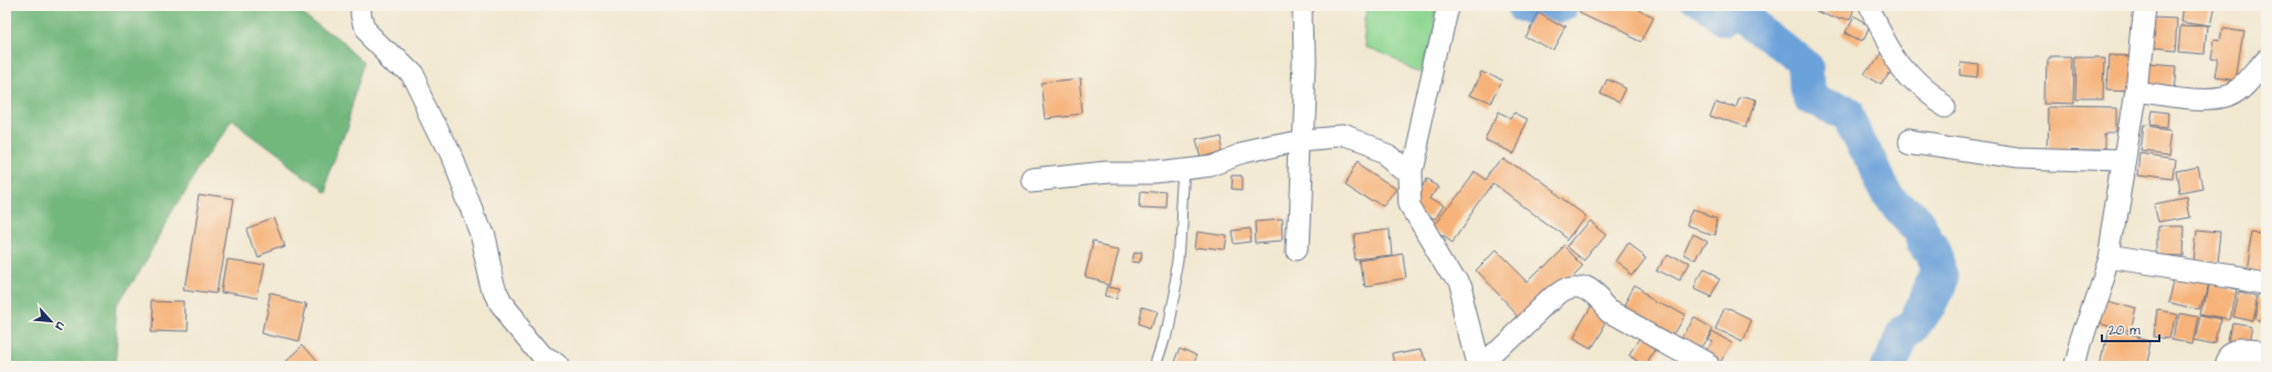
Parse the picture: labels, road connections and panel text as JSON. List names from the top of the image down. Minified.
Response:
{"scale_bar":"20 m","north":"bottom right"}
